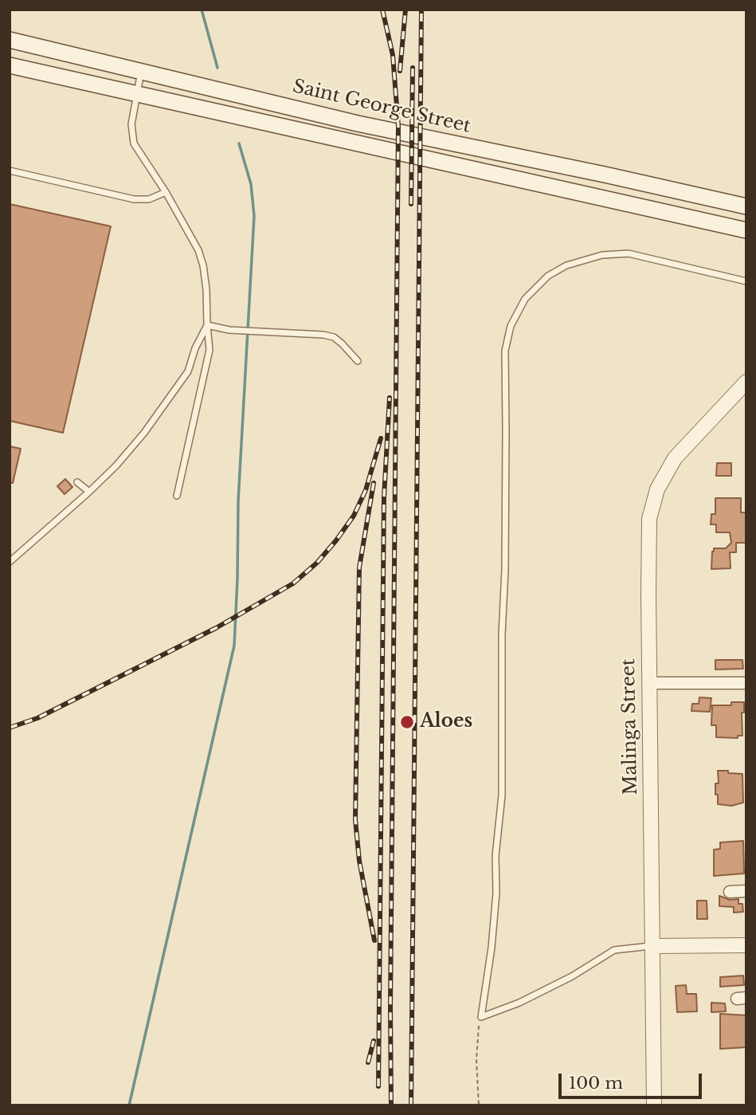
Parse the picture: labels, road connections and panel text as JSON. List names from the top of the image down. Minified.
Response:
{"streets":{"main road":["Saint George Street"],"street":["Malinga Street"]},"places":["Aloes"],"scale_bar":"100 m"}
